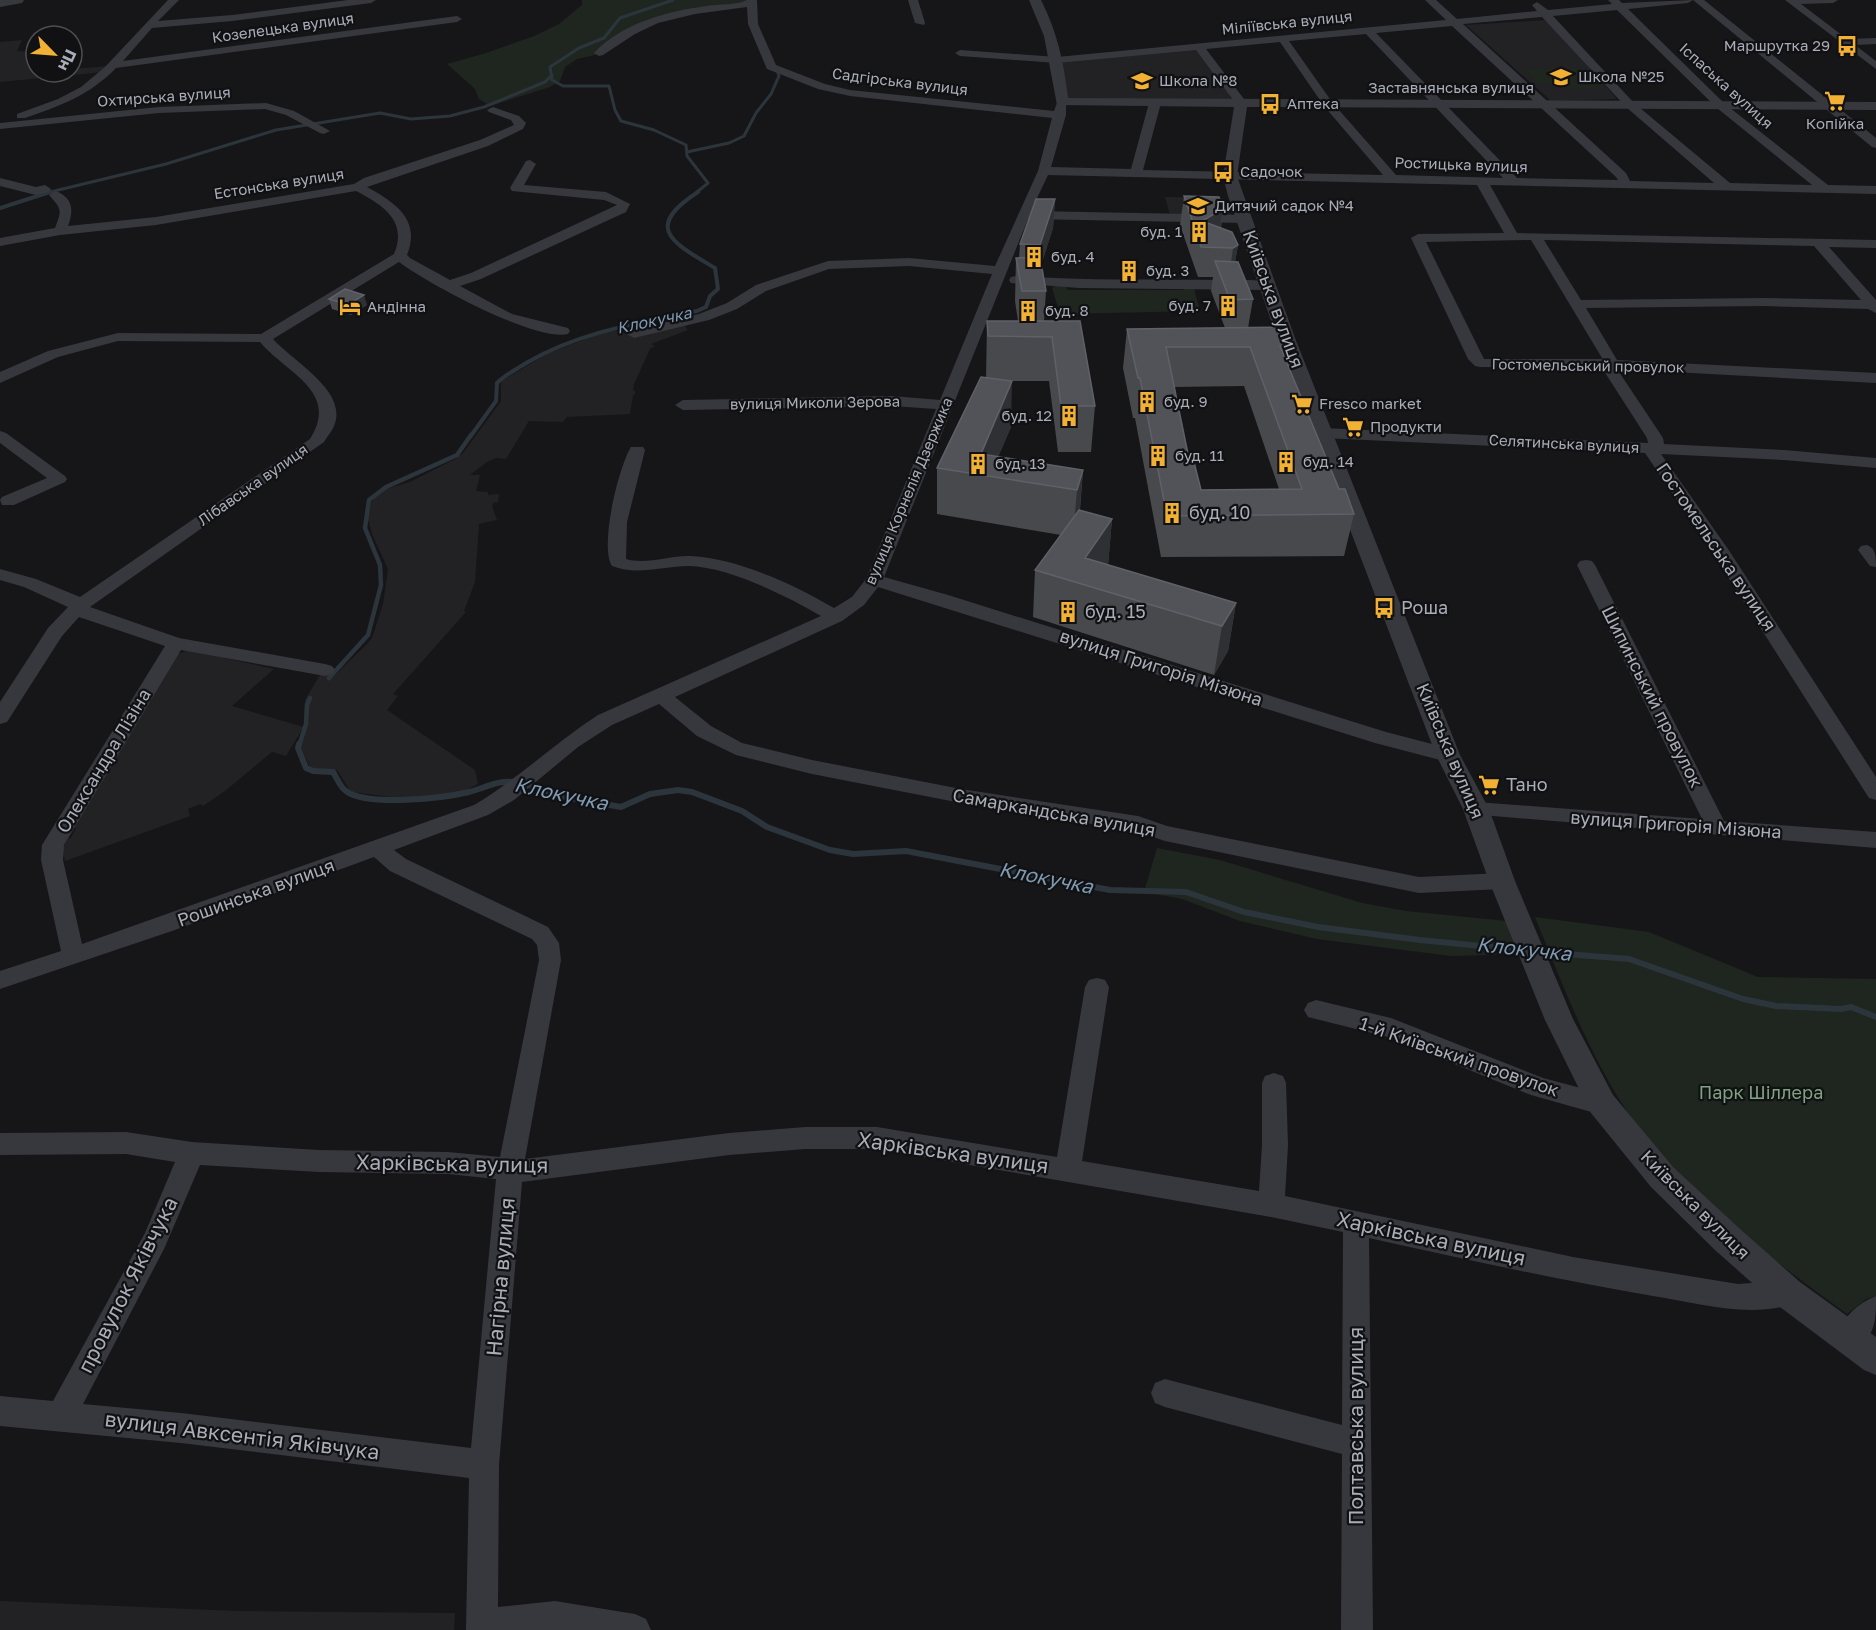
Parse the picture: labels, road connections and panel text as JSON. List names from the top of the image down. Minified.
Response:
{"streets":{"street":["Міліївська вулиця","Козелецька вулиця","Садгірська вулиця","Іспаська вулиця","Заставнянська вулиця","Охтирська вулиця","Ростицька вулиця","Естонська вулиця","Київська вулиця","Гостомельський провулок","вулиця Миколи Зерова","Селятинська вулиця","Лібавська вулиця","вулиця Корнелія Дзержика","Гостомельська вулиця","вулиця Григорія Мізюна","Шипинський провулок","Олександра Лізіна","Самаркандська вулиця","Рошинська вулиця","1-й Київський провулок","Харківська вулиця","Нагірна вулиця","провулок Яківчука","Полтавська вулиця","вулиця Авксентія Яківчука"]},"crossings":[["Міліївська вулиця","Іспаська вулиця"],["Міліївська вулиця","вулиця Корнелія Дзержика"],["Садгірська вулиця","Заставнянська вулиця"],["Садгірська вулиця","вулиця Корнелія Дзержика"],["Іспаська вулиця","Заставнянська вулиця"],["Іспаська вулиця","Ростицька вулиця"],["Заставнянська вулиця","Київська вулиця"],["Заставнянська вулиця","вулиця Корнелія Дзержика"],["Ростицька вулиця","Київська вулиця"],["Ростицька вулиця","вулиця Корнелія Дзержика"],["Київська вулиця","Селятинська вулиця"],["Київська вулиця","вулиця Григорія Мізюна"],["Київська вулиця","Самаркандська вулиця"],["Київська вулиця","1-й Київський провулок"],["Київська вулиця","Харківська вулиця"],["Гостомельський провулок","Гостомельська вулиця"],["вулиця Миколи Зерова","вулиця Корнелія Дзержика"],["Селятинська вулиця","Гостомельська вулиця"],["вулиця Корнелія Дзержика","вулиця Григорія Мізюна"],["вулиця Корнелія Дзержика","Самаркандська вулиця"],["вулиця Корнелія Дзержика","Рошинська вулиця"],["вулиця Григорія Мізюна","Шипинський провулок"],["Олександра Лізіна","Рошинська вулиця"],["Рошинська вулиця","Нагірна вулиця"],["Харківська вулиця","Нагірна вулиця"],["Харківська вулиця","провулок Яківчука"],["Харківська вулиця","Полтавська вулиця"],["Нагірна вулиця","вулиця Авксентія Яківчука"],["провулок Яківчука","вулиця Авксентія Яківчука"]],"water":["Клокучка"],"parks":["Парк Шіллера"],"places":{"bus stop":["Маршрутка 29","Аптека","Садочок","Роша"],"school or university":["Школа №25","Школа №8","Дитячий садок №4"],"supermarket":["Копійка","Fresco market","Продукти","Тано"],"building":["буд. 1","буд. 4","буд. 3","буд. 7","буд. 8","буд. 9","буд. 12","буд. 11","буд. 14","буд. 13","буд. 10","буд. 15"],"hotel":["Андінна"]},"north":"bottom right"}
